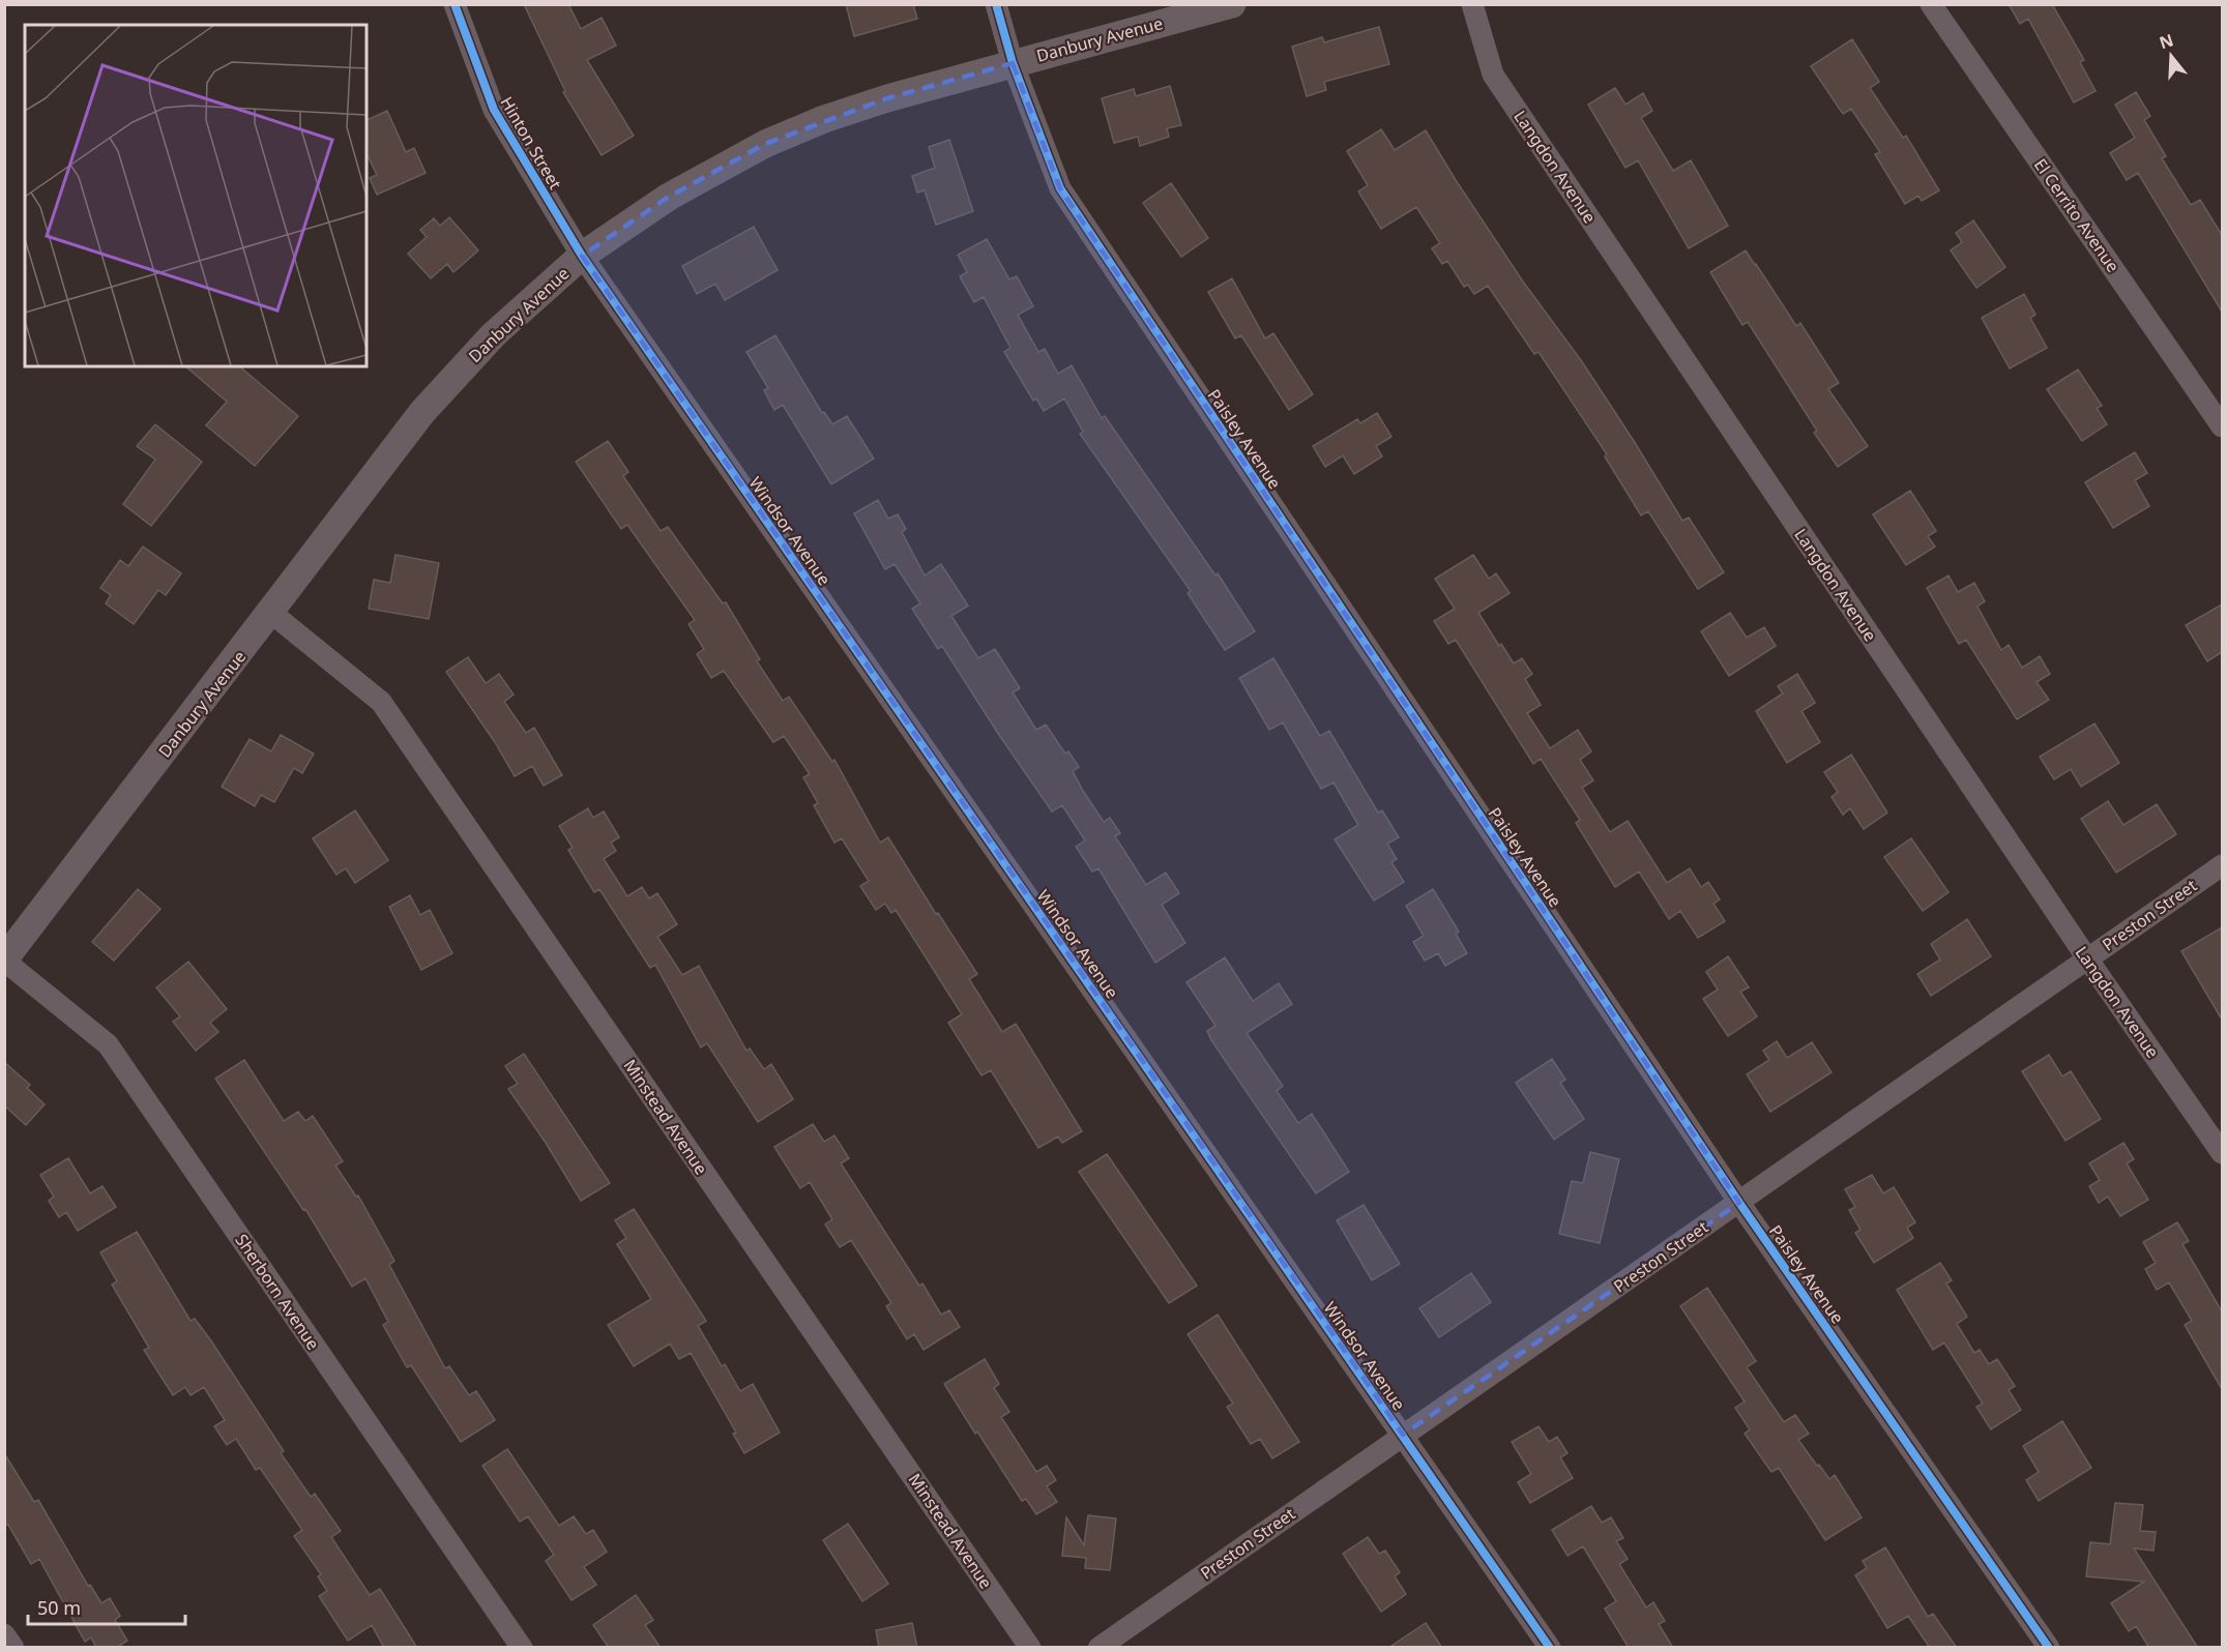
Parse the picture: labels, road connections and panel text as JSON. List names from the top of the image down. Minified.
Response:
{"streets":{"street":["Danbury Avenue","Hinton Street","Langdon Avenue","El Cerrito Avenue","Paisley Avenue","Windsor Avenue","Preston Street","Minstead Avenue","Sherborn Avenue"]},"crossings":[["Danbury Avenue","Hinton Street"],["Danbury Avenue","Paisley Avenue"],["Danbury Avenue","Windsor Avenue"],["Danbury Avenue","Minstead Avenue"],["Danbury Avenue","Sherborn Avenue"],["Hinton Street","Windsor Avenue"],["Langdon Avenue","Preston Street"],["Paisley Avenue","Preston Street"],["Windsor Avenue","Preston Street"]],"scale_bar":"50 m","north":"top"}
